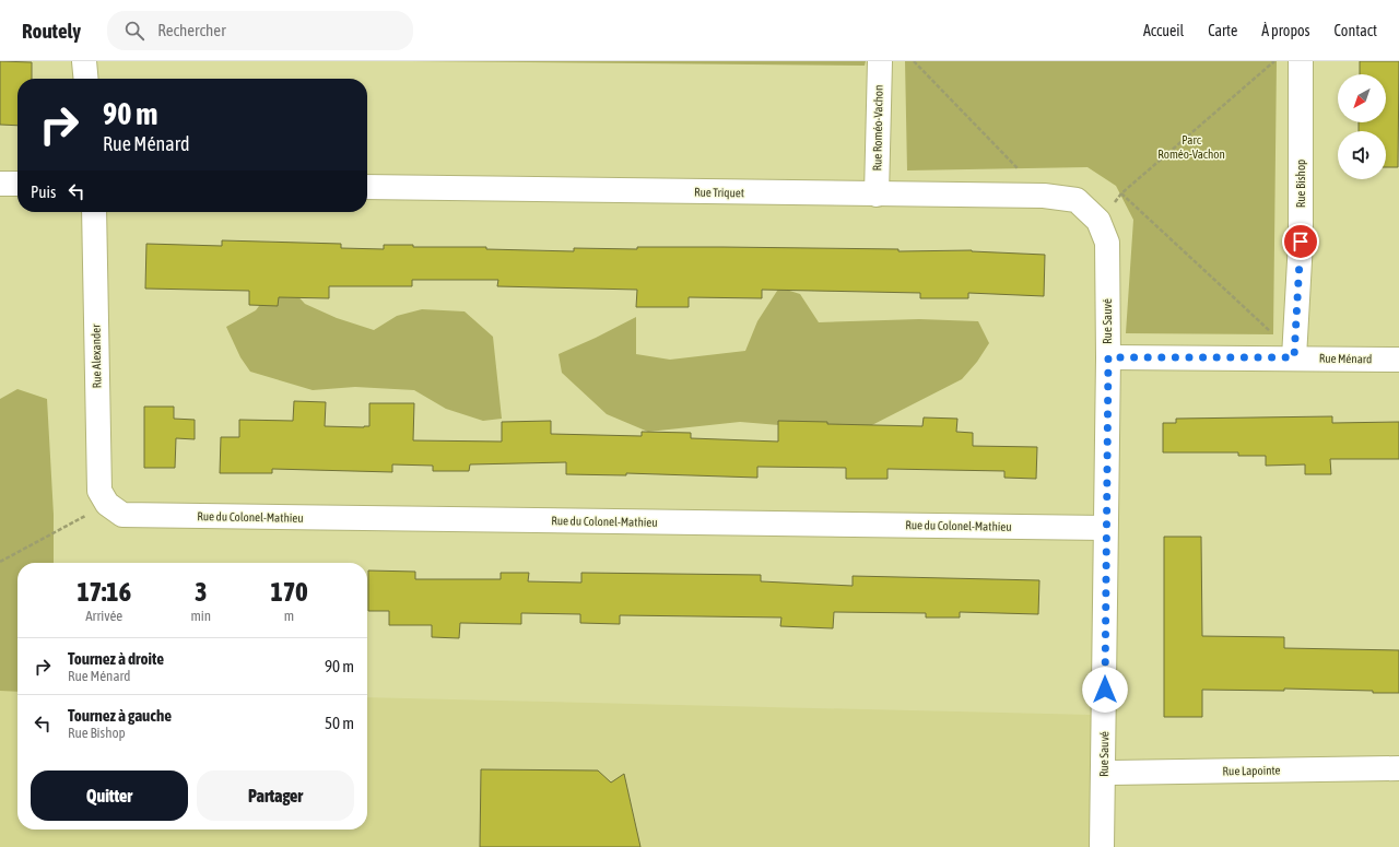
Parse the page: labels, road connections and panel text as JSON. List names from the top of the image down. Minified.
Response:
{"streets":{"street":["Rue Roméo-Vachon","Rue Bishop","Rue Triquet","Rue Sauvé","Rue Alexander","Rue Ménard","Rue du Colonel-Mathieu","Rue Lapointe"]},"crossings":[["Rue Roméo-Vachon","Rue Triquet"],["Rue Bishop","Rue Ménard"],["Rue Triquet","Rue Sauvé"],["Rue Sauvé","Rue Ménard"],["Rue Sauvé","Rue du Colonel-Mathieu"],["Rue Sauvé","Rue Lapointe"],["Rue Alexander","Rue du Colonel-Mathieu"]],"parks":["Parc Roméo-Vachon"],"north":"bottom left","page":{"header":"Routely","search":"Rechercher","nav":["Accueil","Carte","À propos","Contact"],"turn":["90 m","Rue Ménard"],"then":"Puis","eta":["17:16","Arrivée","3","min","170","m"],"list":[{"name":"Tournez à droite","note":"Rue Ménard","value":"90 m"},{"name":"Tournez à gauche","note":"Rue Bishop","value":"50 m"}],"buttons":["Quitter","Partager"]}}
